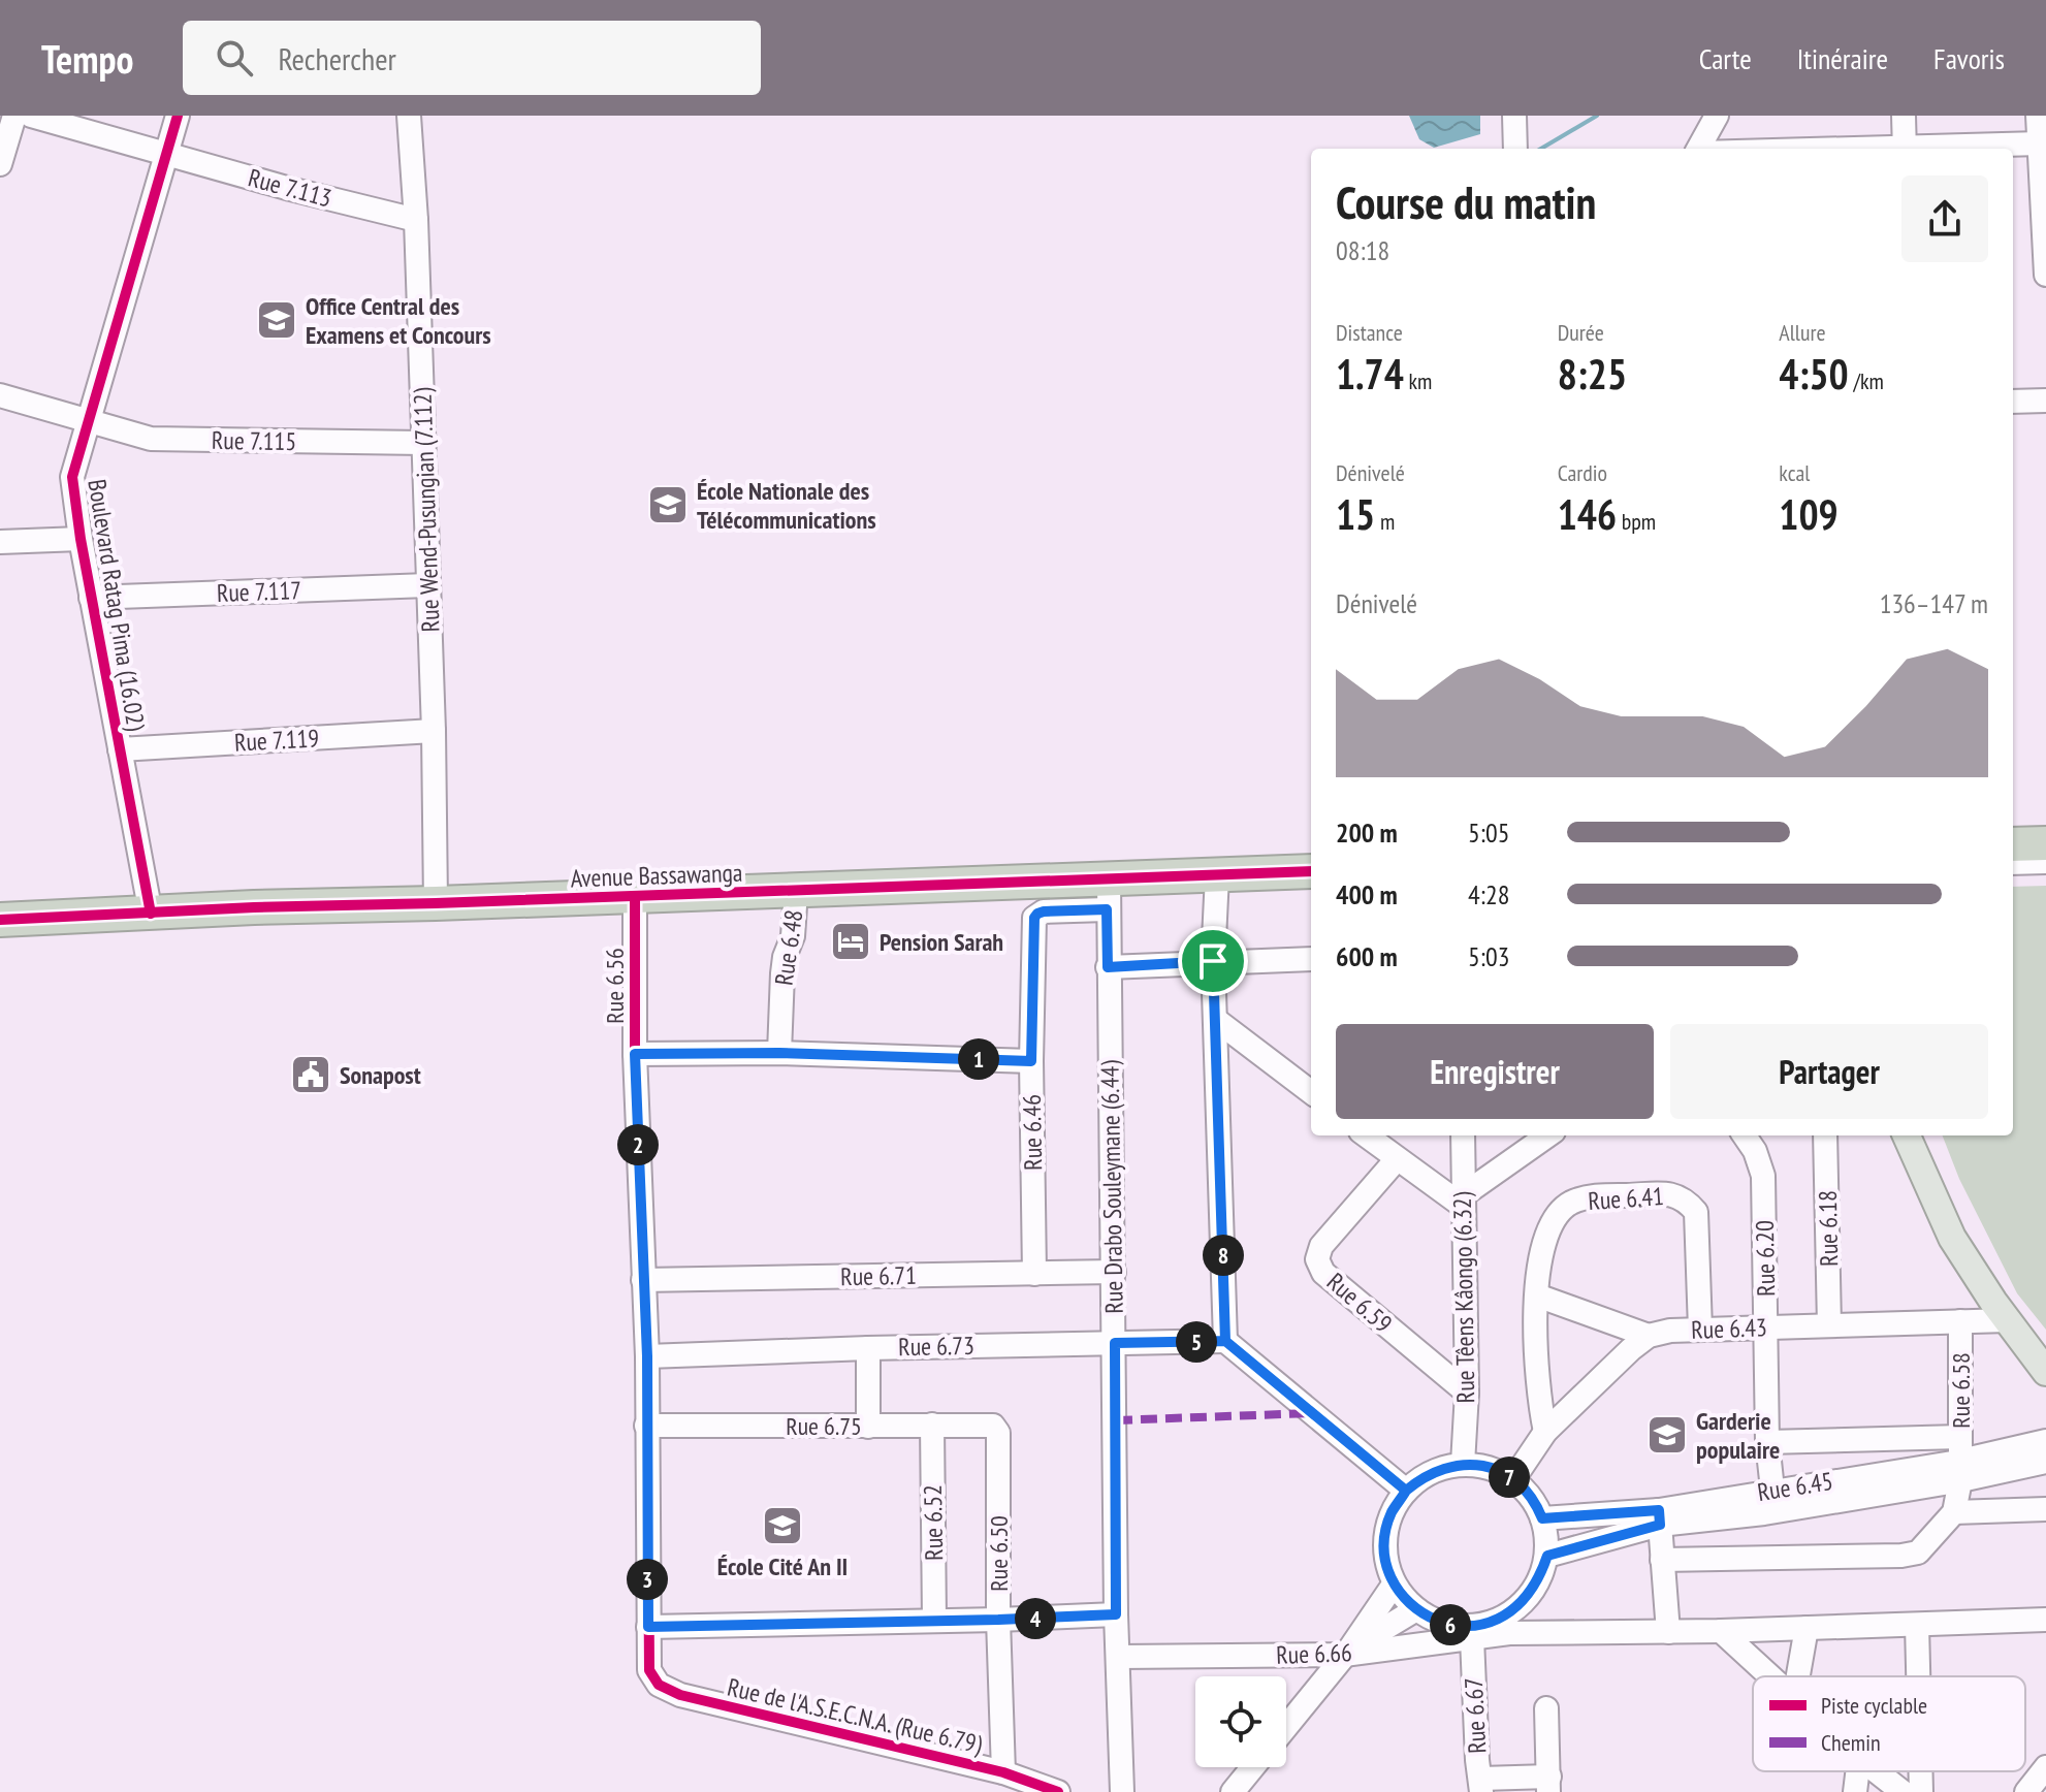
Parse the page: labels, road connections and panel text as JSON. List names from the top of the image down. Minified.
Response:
{"streets":{"highway":["Avenue Bassawanga"],"street":["Rue 7.113","Rue 7.115","Rue Wend-Pusungian (7.112)","Rue 7.117","Boulevard Ratag Pima (16.02)","Rue 7.119","Rue 6.48","Rue 6.56","Rue 6.46","Rue Drabo Souleymane (6.44)","Rue 6.41","Rue 6.18","Rue 6.20","Rue 6.71","Rue Têens Kâongo (6.32)","Rue 6.59","Rue 6.43","Rue 6.73","Rue 6.58","Rue 6.75","Rue 6.45","Rue 6.52","Rue 6.50","Rue 6.66","Rue de l'A.S.E.C.N.A. (Rue 6.79)","Rue 6.67"]},"crossings":[["Rue 7.113","Rue Wend-Pusungian (7.112)"],["Rue 7.113","Boulevard Ratag Pima (16.02)"],["Rue 7.115","Rue Wend-Pusungian (7.112)"],["Rue 7.115","Boulevard Ratag Pima (16.02)"],["Rue Wend-Pusungian (7.112)","Rue 7.117"],["Rue Wend-Pusungian (7.112)","Rue 7.119"],["Rue Wend-Pusungian (7.112)","Avenue Bassawanga"],["Rue 7.117","Boulevard Ratag Pima (16.02)"],["Boulevard Ratag Pima (16.02)","Rue 7.119"],["Boulevard Ratag Pima (16.02)","Avenue Bassawanga"],["Avenue Bassawanga","Rue 6.48"],["Avenue Bassawanga","Rue 6.56"],["Avenue Bassawanga","Rue 6.46"],["Avenue Bassawanga","Rue Drabo Souleymane (6.44)"],["Rue 6.56","Rue 6.71"],["Rue 6.56","Rue 6.73"],["Rue 6.56","Rue 6.75"],["Rue 6.56","Rue de l'A.S.E.C.N.A. (Rue 6.79)"],["Rue 6.46","Rue Drabo Souleymane (6.44)"],["Rue 6.46","Rue 6.71"],["Rue Drabo Souleymane (6.44)","Rue 6.71"],["Rue Drabo Souleymane (6.44)","Rue 6.73"],["Rue Drabo Souleymane (6.44)","Rue 6.66"],["Rue 6.41","Rue 6.43"],["Rue 6.18","Rue 6.43"],["Rue 6.20","Rue 6.43"],["Rue 6.20","Rue 6.45"],["Rue Têens Kâongo (6.32)","Rue 6.59"],["Rue Têens Kâongo (6.32)","Rue 6.45"],["Rue 6.43","Rue 6.58"],["Rue 6.58","Rue 6.45"],["Rue 6.75","Rue 6.52"],["Rue 6.75","Rue 6.50"],["Rue 6.50","Rue de l'A.S.E.C.N.A. (Rue 6.79)"],["Rue 6.66","Rue 6.67"]],"places":{"school or university":["Office Central des Examens et Concours","École Nationale des Télécommunications","Garderie populaire","École Cité An II"],"hotel":["Pension Sarah"],"public building":["Sonapost"]},"legend":["Piste cyclable","Chemin"],"page":{"header":"Tempo","search":"Rechercher","nav":["Carte","Itinéraire","Favoris"],"heading":["Course du matin","08:18"],"stats":[["Distance","1.74 km"],["Durée","8:25"],["Allure","4:50 /km"],["Dénivelé","15 m"],["Cardio","146 bpm"],["kcal","109"]],"chart":["Dénivelé","136–147 m"],"list":[{"name":"200 m","note":"5:05"},{"name":"400 m","note":"4:28"},{"name":"600 m","note":"5:03"}],"buttons":["Enregistrer","Partager"],"pins":["1","2","8","5","7","3","4","6"]}}
